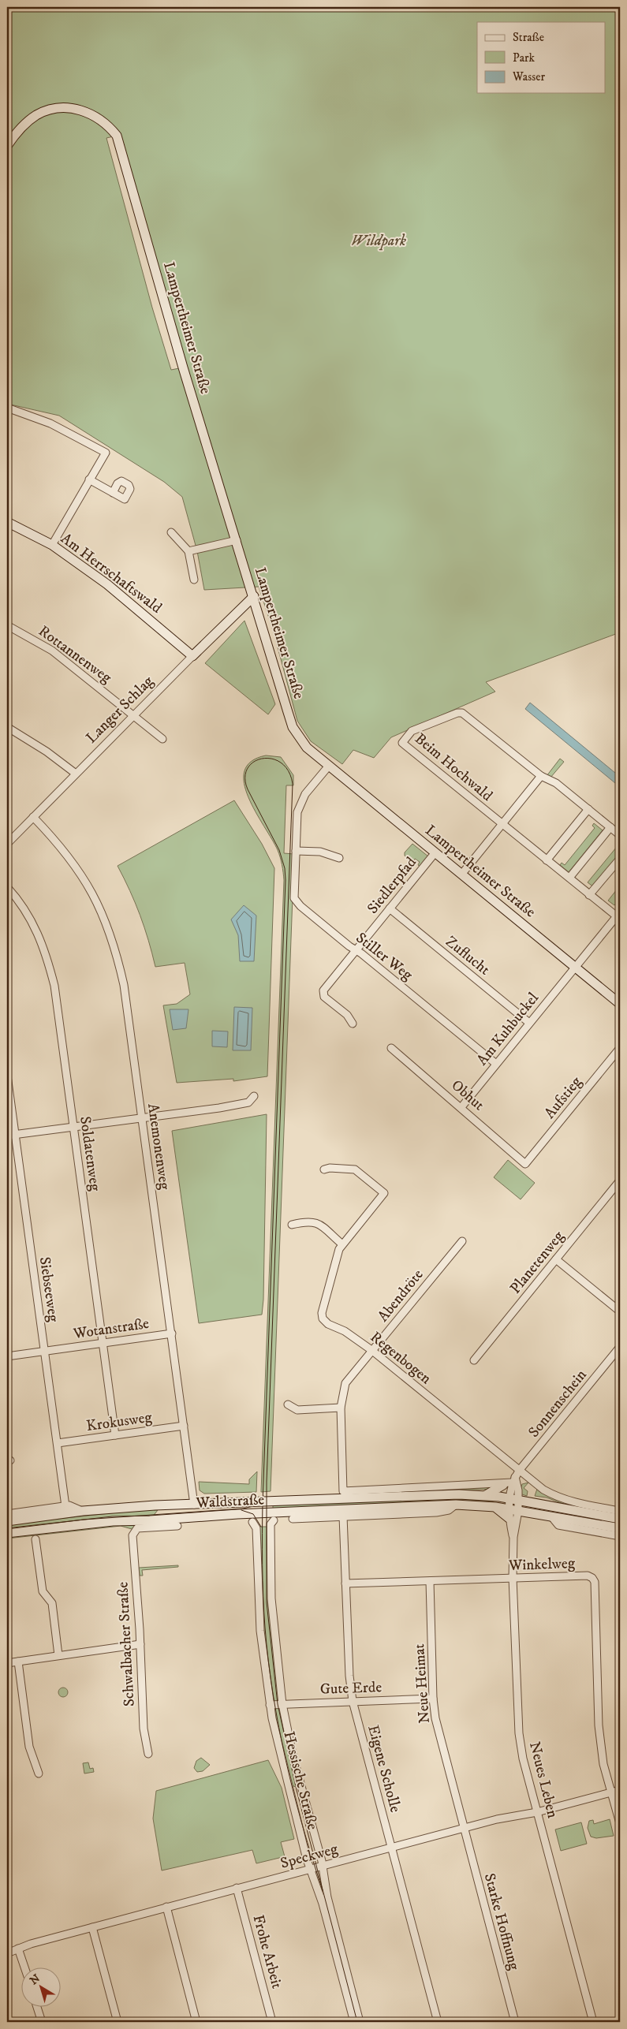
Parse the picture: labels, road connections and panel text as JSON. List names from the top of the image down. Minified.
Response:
{"streets":{"street":["Lampertheimer Straße","Am Herrschaftswald","Rottannenweg","Langer Schlag","Beim Hochwald","Siedlerpfad","Zuflucht","Stiller Weg","Am Kuhbuckel","Obhut","Aufstieg","Anemonenweg","Soldatenweg","Planetenweg","Siebseeweg","Abendröte","Wotanstraße","Regenbogen","Sonnenschein","Krokusweg","Waldstraße","Winkelweg","Schwalbacher Straße","Neue Heimat","Gute Erde","Eigene Scholle","Neues Leben","Hessische Straße","Speckweg","Starke Hoffnung","Frohe Arbeit"]},"crossings":[["Lampertheimer Straße","Langer Schlag"],["Lampertheimer Straße","Siedlerpfad"],["Lampertheimer Straße","Stiller Weg"],["Lampertheimer Straße","Am Kuhbuckel"],["Am Herrschaftswald","Langer Schlag"],["Rottannenweg","Langer Schlag"],["Langer Schlag","Anemonenweg"],["Siedlerpfad","Zuflucht"],["Siedlerpfad","Stiller Weg"],["Zuflucht","Am Kuhbuckel"],["Stiller Weg","Am Kuhbuckel"],["Am Kuhbuckel","Obhut"],["Obhut","Aufstieg"],["Anemonenweg","Wotanstraße"],["Anemonenweg","Krokusweg"],["Anemonenweg","Waldstraße"],["Soldatenweg","Wotanstraße"],["Soldatenweg","Krokusweg"],["Siebseeweg","Wotanstraße"],["Siebseeweg","Krokusweg"],["Siebseeweg","Waldstraße"],["Abendröte","Regenbogen"],["Regenbogen","Sonnenschein"],["Waldstraße","Eigene Scholle"],["Waldstraße","Neues Leben"],["Waldstraße","Hessische Straße"],["Winkelweg","Neue Heimat"],["Winkelweg","Eigene Scholle"],["Winkelweg","Neues Leben"],["Winkelweg","Speckweg"],["Neue Heimat","Gute Erde"],["Neue Heimat","Speckweg"],["Neue Heimat","Starke Hoffnung"],["Gute Erde","Eigene Scholle"],["Gute Erde","Hessische Straße"],["Eigene Scholle","Speckweg"],["Neues Leben","Speckweg"],["Hessische Straße","Speckweg"],["Speckweg","Starke Hoffnung"],["Speckweg","Frohe Arbeit"]],"parks":["Wildpark"],"legend":["Straße","Park","Wasser"],"north":"top left"}
